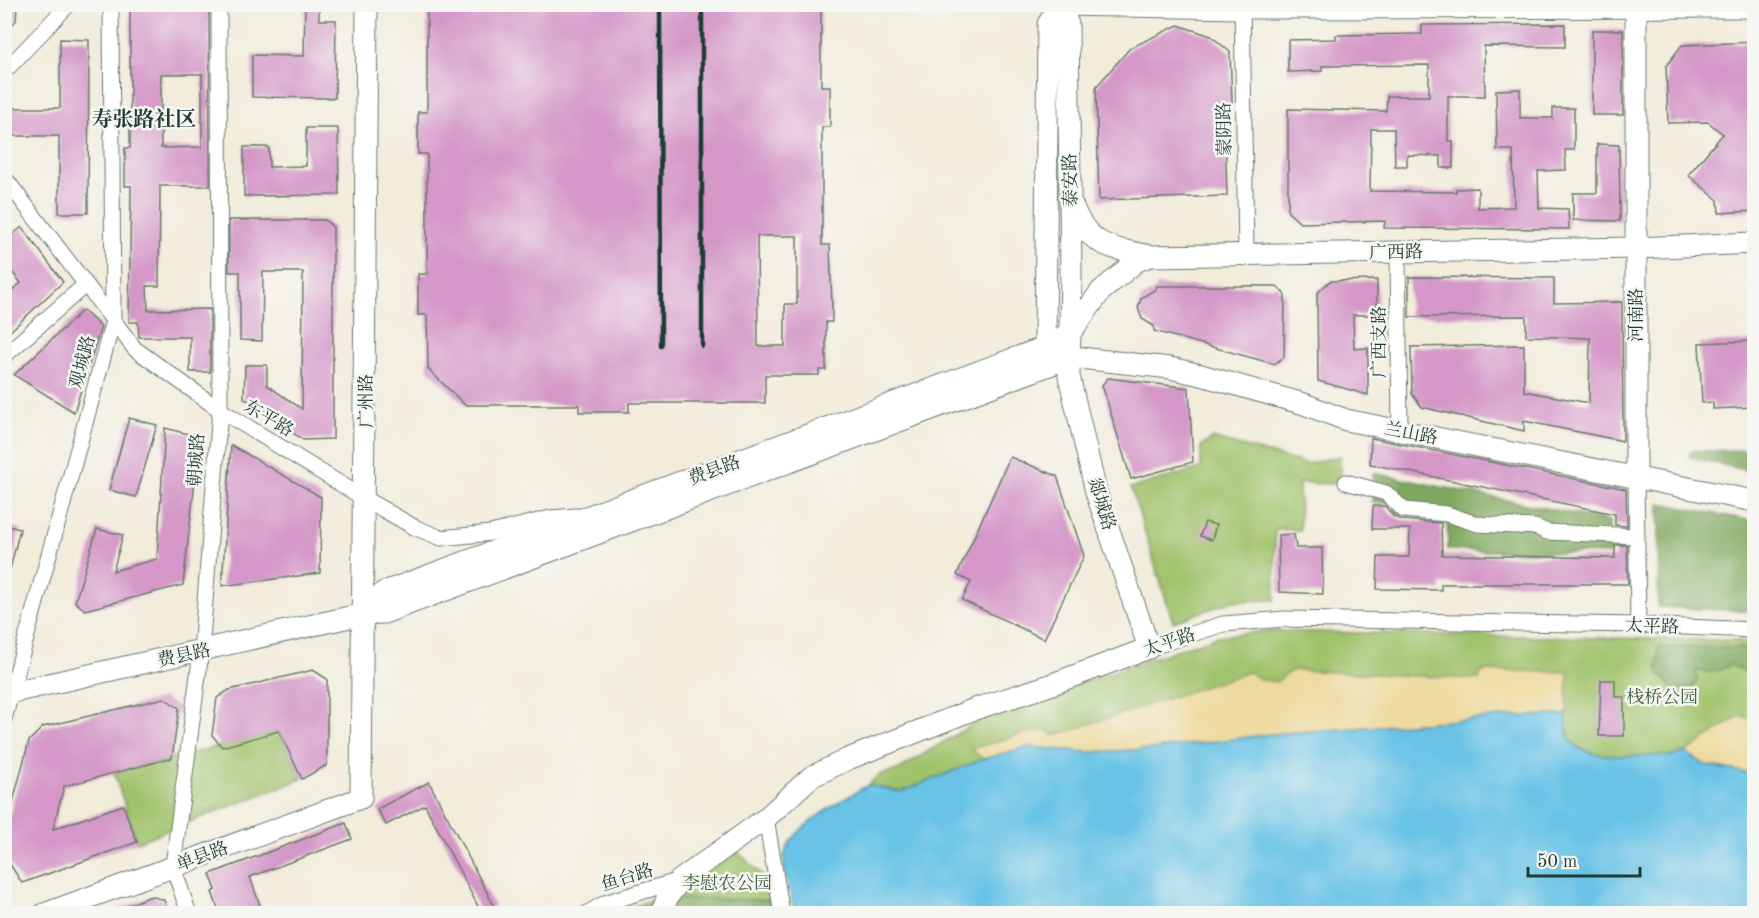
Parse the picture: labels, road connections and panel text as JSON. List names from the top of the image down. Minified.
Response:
{"streets":{"main road":["泰安路","广西路","河南路","广州路","兰山路","费县路","郯城路","太平路","单县路"],"street":["蒙阴路","广西支路","观城路","东平路","朝城路","鱼台路"]},"crossings":[["蒙阴路","广西路"],["泰安路","广西路"],["泰安路","兰山路"],["泰安路","费县路"],["泰安路","郯城路"],["广西路","河南路"],["广西路","广西支路"],["广西路","费县路"],["河南路","兰山路"],["河南路","太平路"],["广西支路","兰山路"],["观城路","东平路"],["观城路","费县路"],["广州路","东平路"],["广州路","费县路"],["广州路","单县路"],["东平路","朝城路"],["东平路","费县路"],["兰山路","费县路"],["兰山路","郯城路"],["朝城路","费县路"],["朝城路","单县路"],["费县路","郯城路"],["郯城路","太平路"],["太平路","鱼台路"]],"districts":["寿张路社区"],"parks":["栈桥公园","李慰农公园"],"scale_bar":"50 m"}
